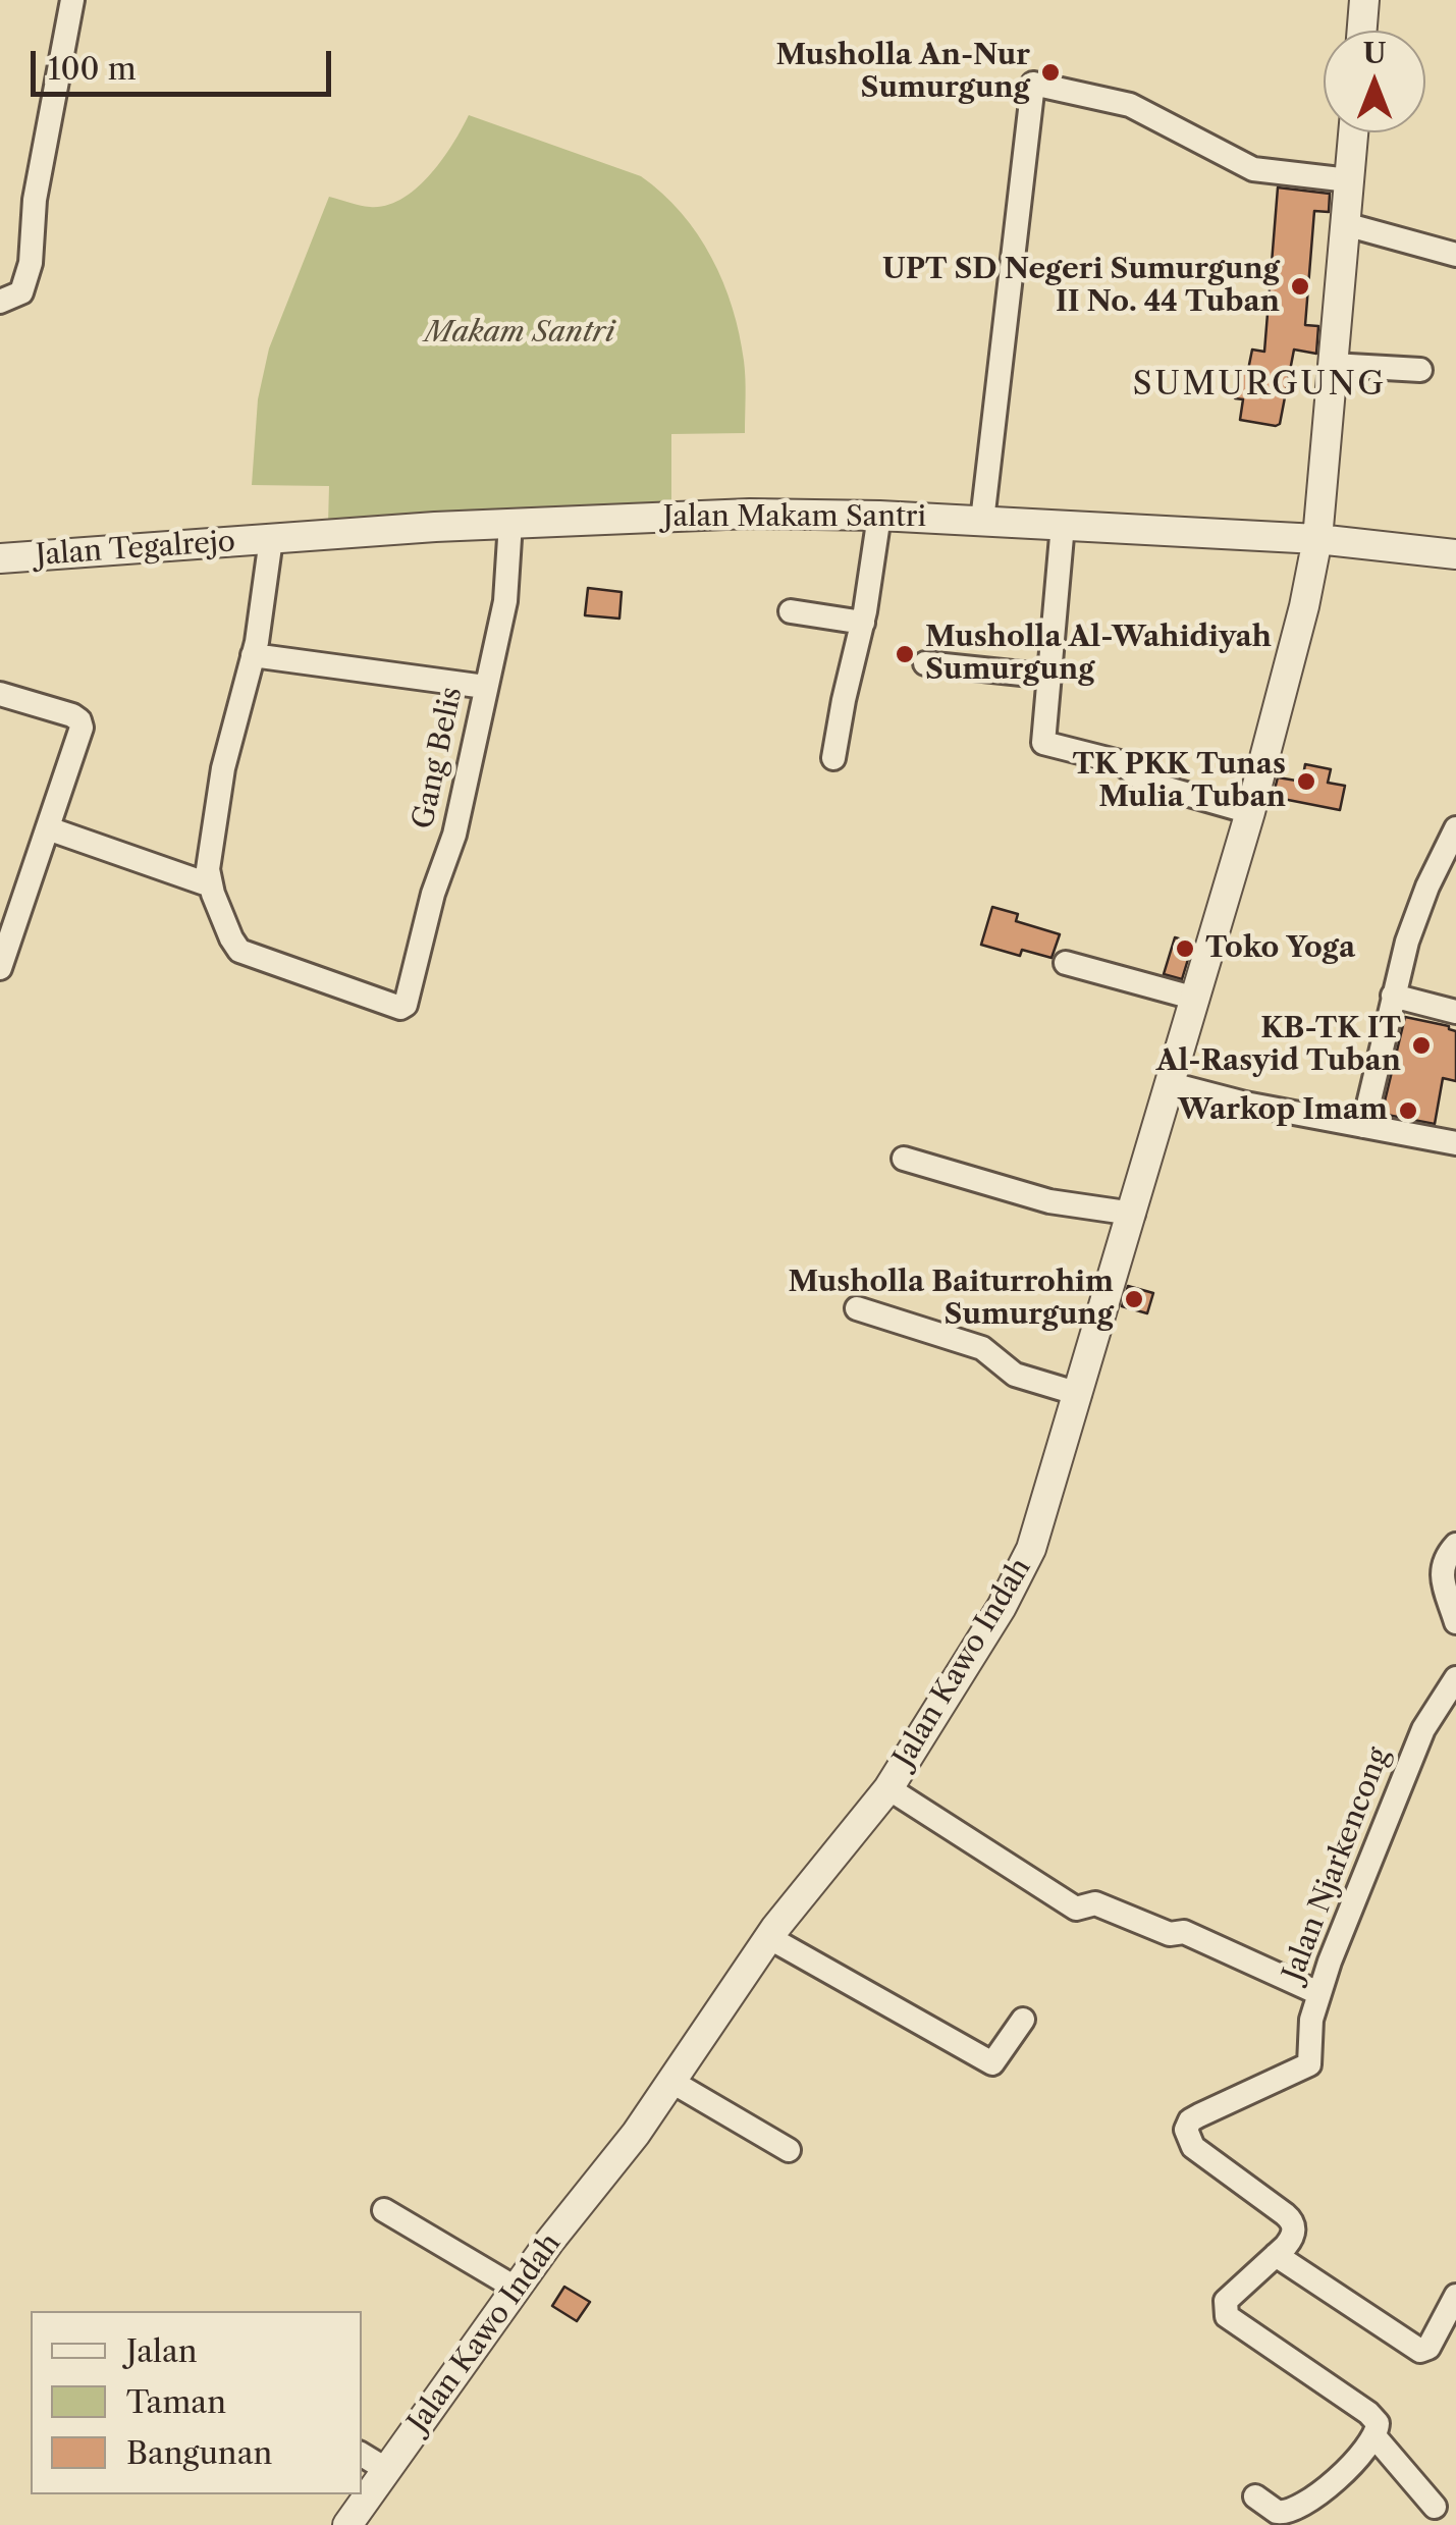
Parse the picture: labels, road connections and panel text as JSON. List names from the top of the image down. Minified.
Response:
{"streets":{"street":["Jalan Makam Santri","Jalan Tegalrejo","Gang Belis","Jalan Kawo Indah","Jalan Njarkencong"]},"crossings":[["Jalan Makam Santri","Jalan Tegalrejo"],["Jalan Makam Santri","Gang Belis"],["Jalan Makam Santri","Jalan Kawo Indah"]],"districts":["SUMURGUNG"],"parks":["Makam Santri"],"places":["Musholla An-Nur Sumurgung","UPT SD Negeri Sumurgung II No. 44 Tuban","Musholla Al-Wahidiyah Sumurgung","TK PKK Tunas Mulia Tuban","Toko Yoga","KB-TK IT Al-Rasyid Tuban","Warkop Imam","Musholla Baiturrohim Sumurgung"],"legend":["Jalan","Taman","Bangunan"],"scale_bar":"100 m","north":"top"}
